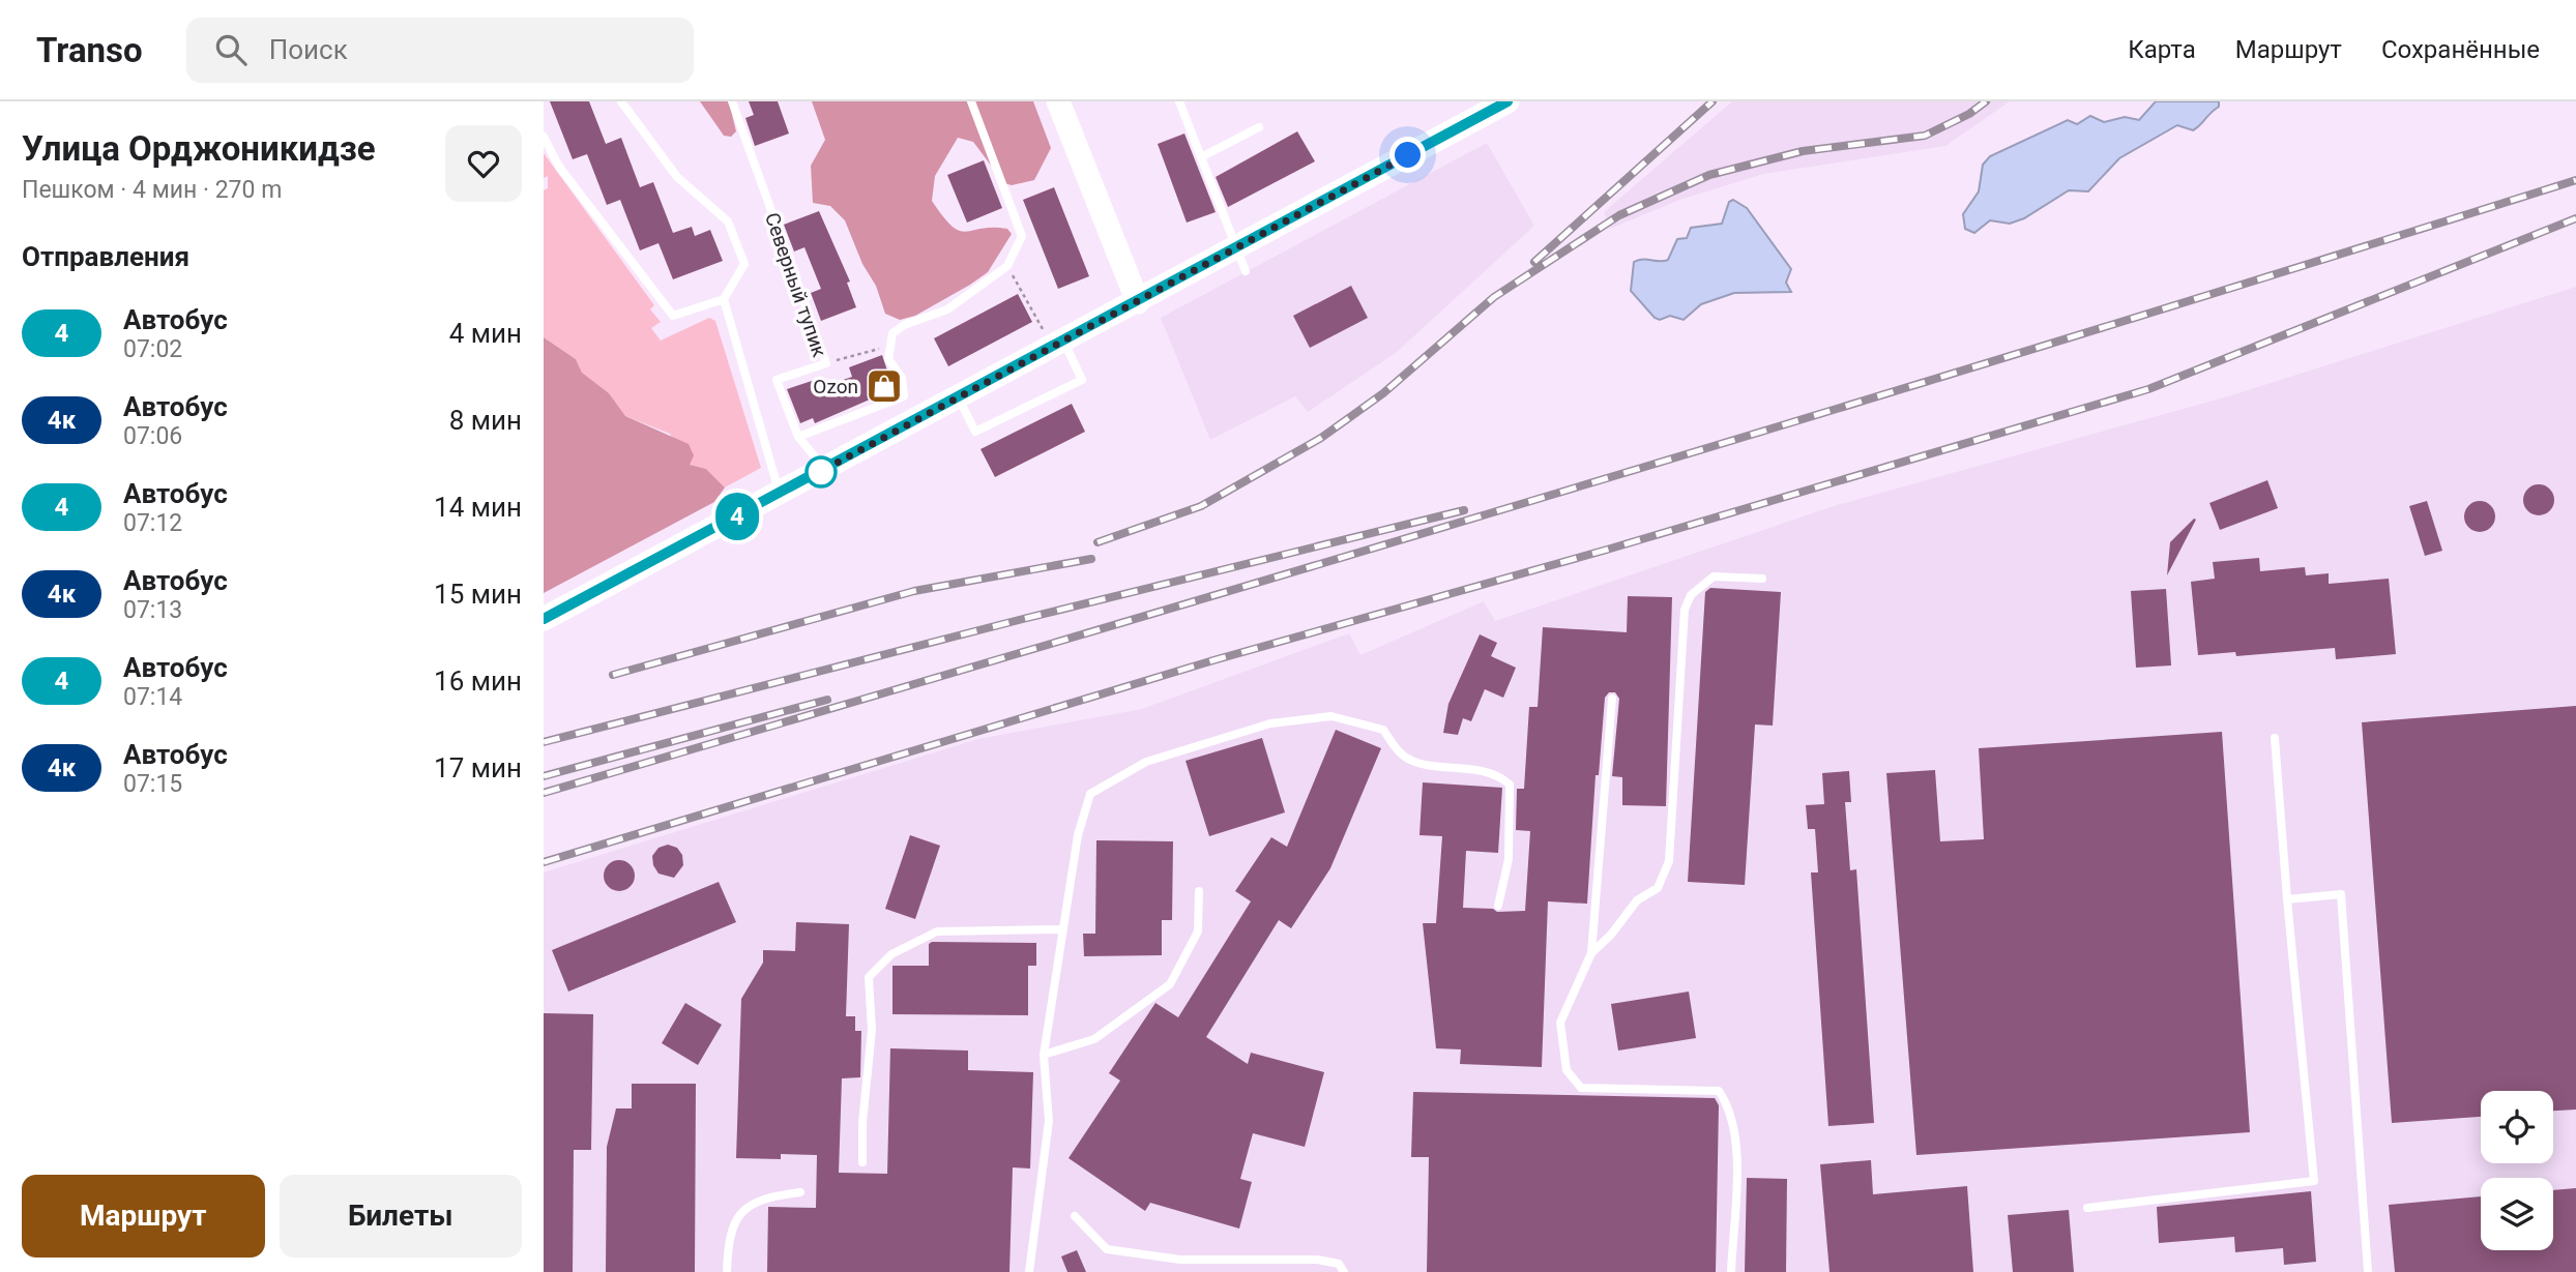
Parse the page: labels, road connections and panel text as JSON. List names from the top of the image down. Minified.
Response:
{"streets":{"lane":["Северный тупик"]},"places":{"shop":["Ozon"]},"lines":["bus line 4"],"page":{"header":"Transo","search":"Поиск","nav":["Карта","Маршрут","Сохранённые"],"heading":[["Улица Орджоникидзе","Пешком · 4 мин · 270 m"],"Отправления"],"on_map":"4","list":[{"mark":"4","name":"Автобус","note":"07:02","value":"4 мин"},{"mark":"4к","name":"Автобус","note":"07:06","value":"8 мин"},{"mark":"4","name":"Автобус","note":"07:12","value":"14 мин"},{"mark":"4к","name":"Автобус","note":"07:13","value":"15 мин"},{"mark":"4","name":"Автобус","note":"07:14","value":"16 мин"},{"mark":"4к","name":"Автобус","note":"07:15","value":"17 мин"}],"buttons":["Маршрут","Билеты"]}}
